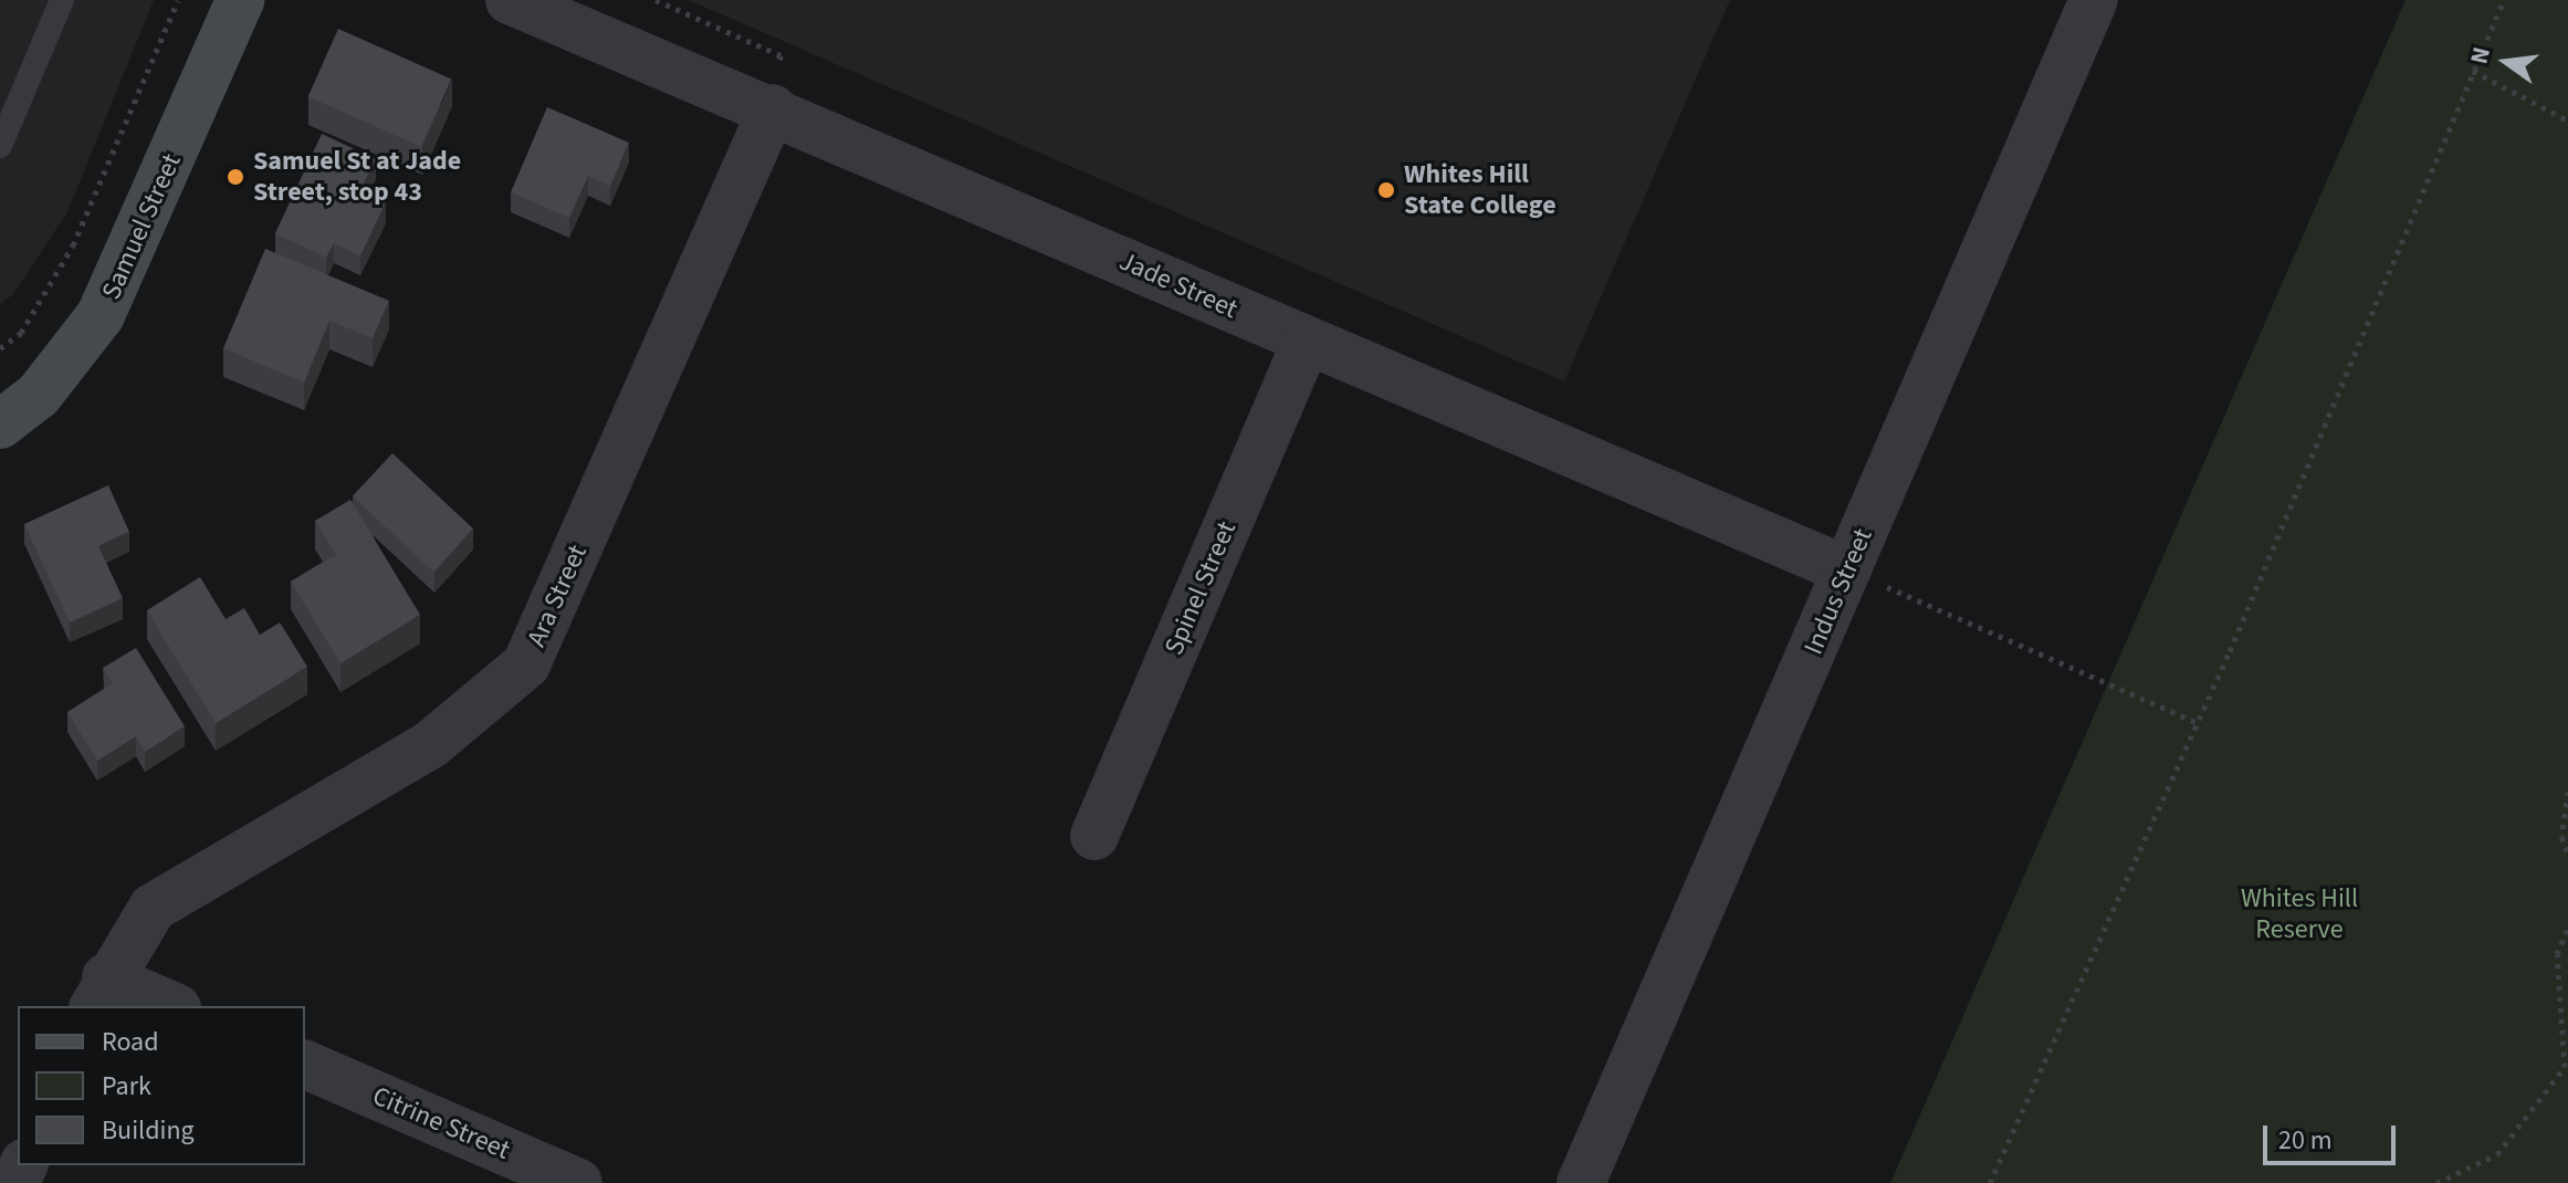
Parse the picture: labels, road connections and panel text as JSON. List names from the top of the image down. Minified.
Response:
{"streets":{"street":["Samuel Street","Jade Street","Spinel Street","Indus Street","Ara Street","Citrine Street"]},"crossings":[["Jade Street","Spinel Street"],["Jade Street","Indus Street"],["Jade Street","Ara Street"]],"parks":["Whites Hill Reserve"],"places":["Samuel St at Jade Street, stop 43","Whites Hill State College"],"legend":["Road","Park","Building"],"scale_bar":"20 m","north":"left"}
